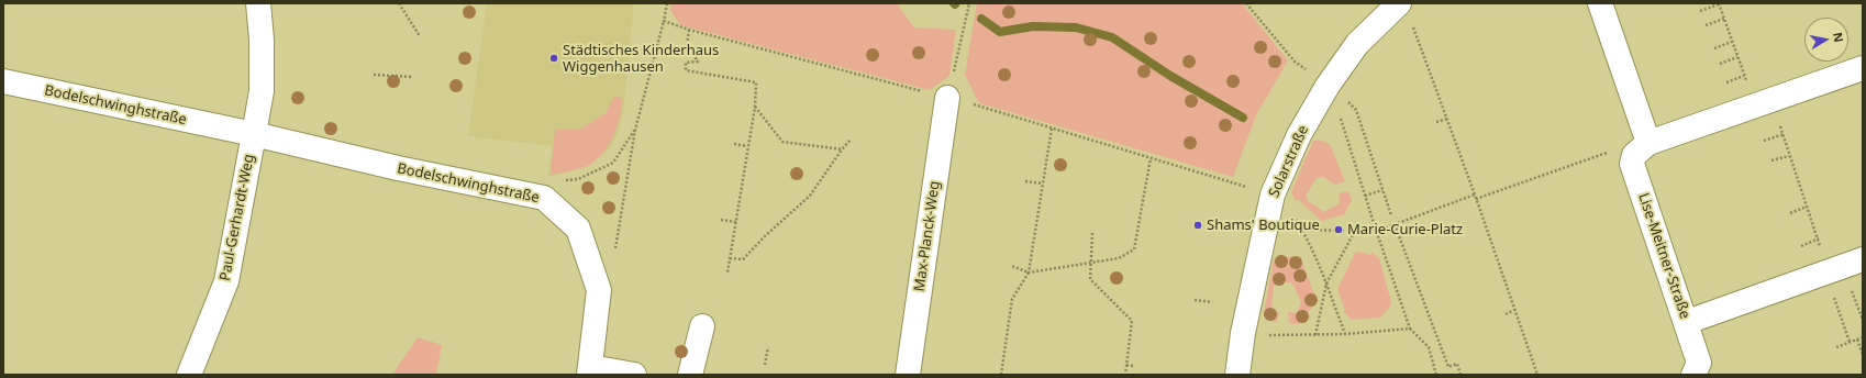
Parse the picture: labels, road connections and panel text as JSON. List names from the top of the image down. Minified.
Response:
{"streets":{"street":["Bodelschwinghstraße","Solarstraße","Paul-Gerhardt-Weg","Max-Planck-Weg","Lise-Meitner-Straße"]},"crossings":[["Bodelschwinghstraße","Paul-Gerhardt-Weg"]],"places":["Städtisches Kinderhaus Wiggenhausen","Shams' Boutique","Marie-Curie-Platz"],"north":"right"}
